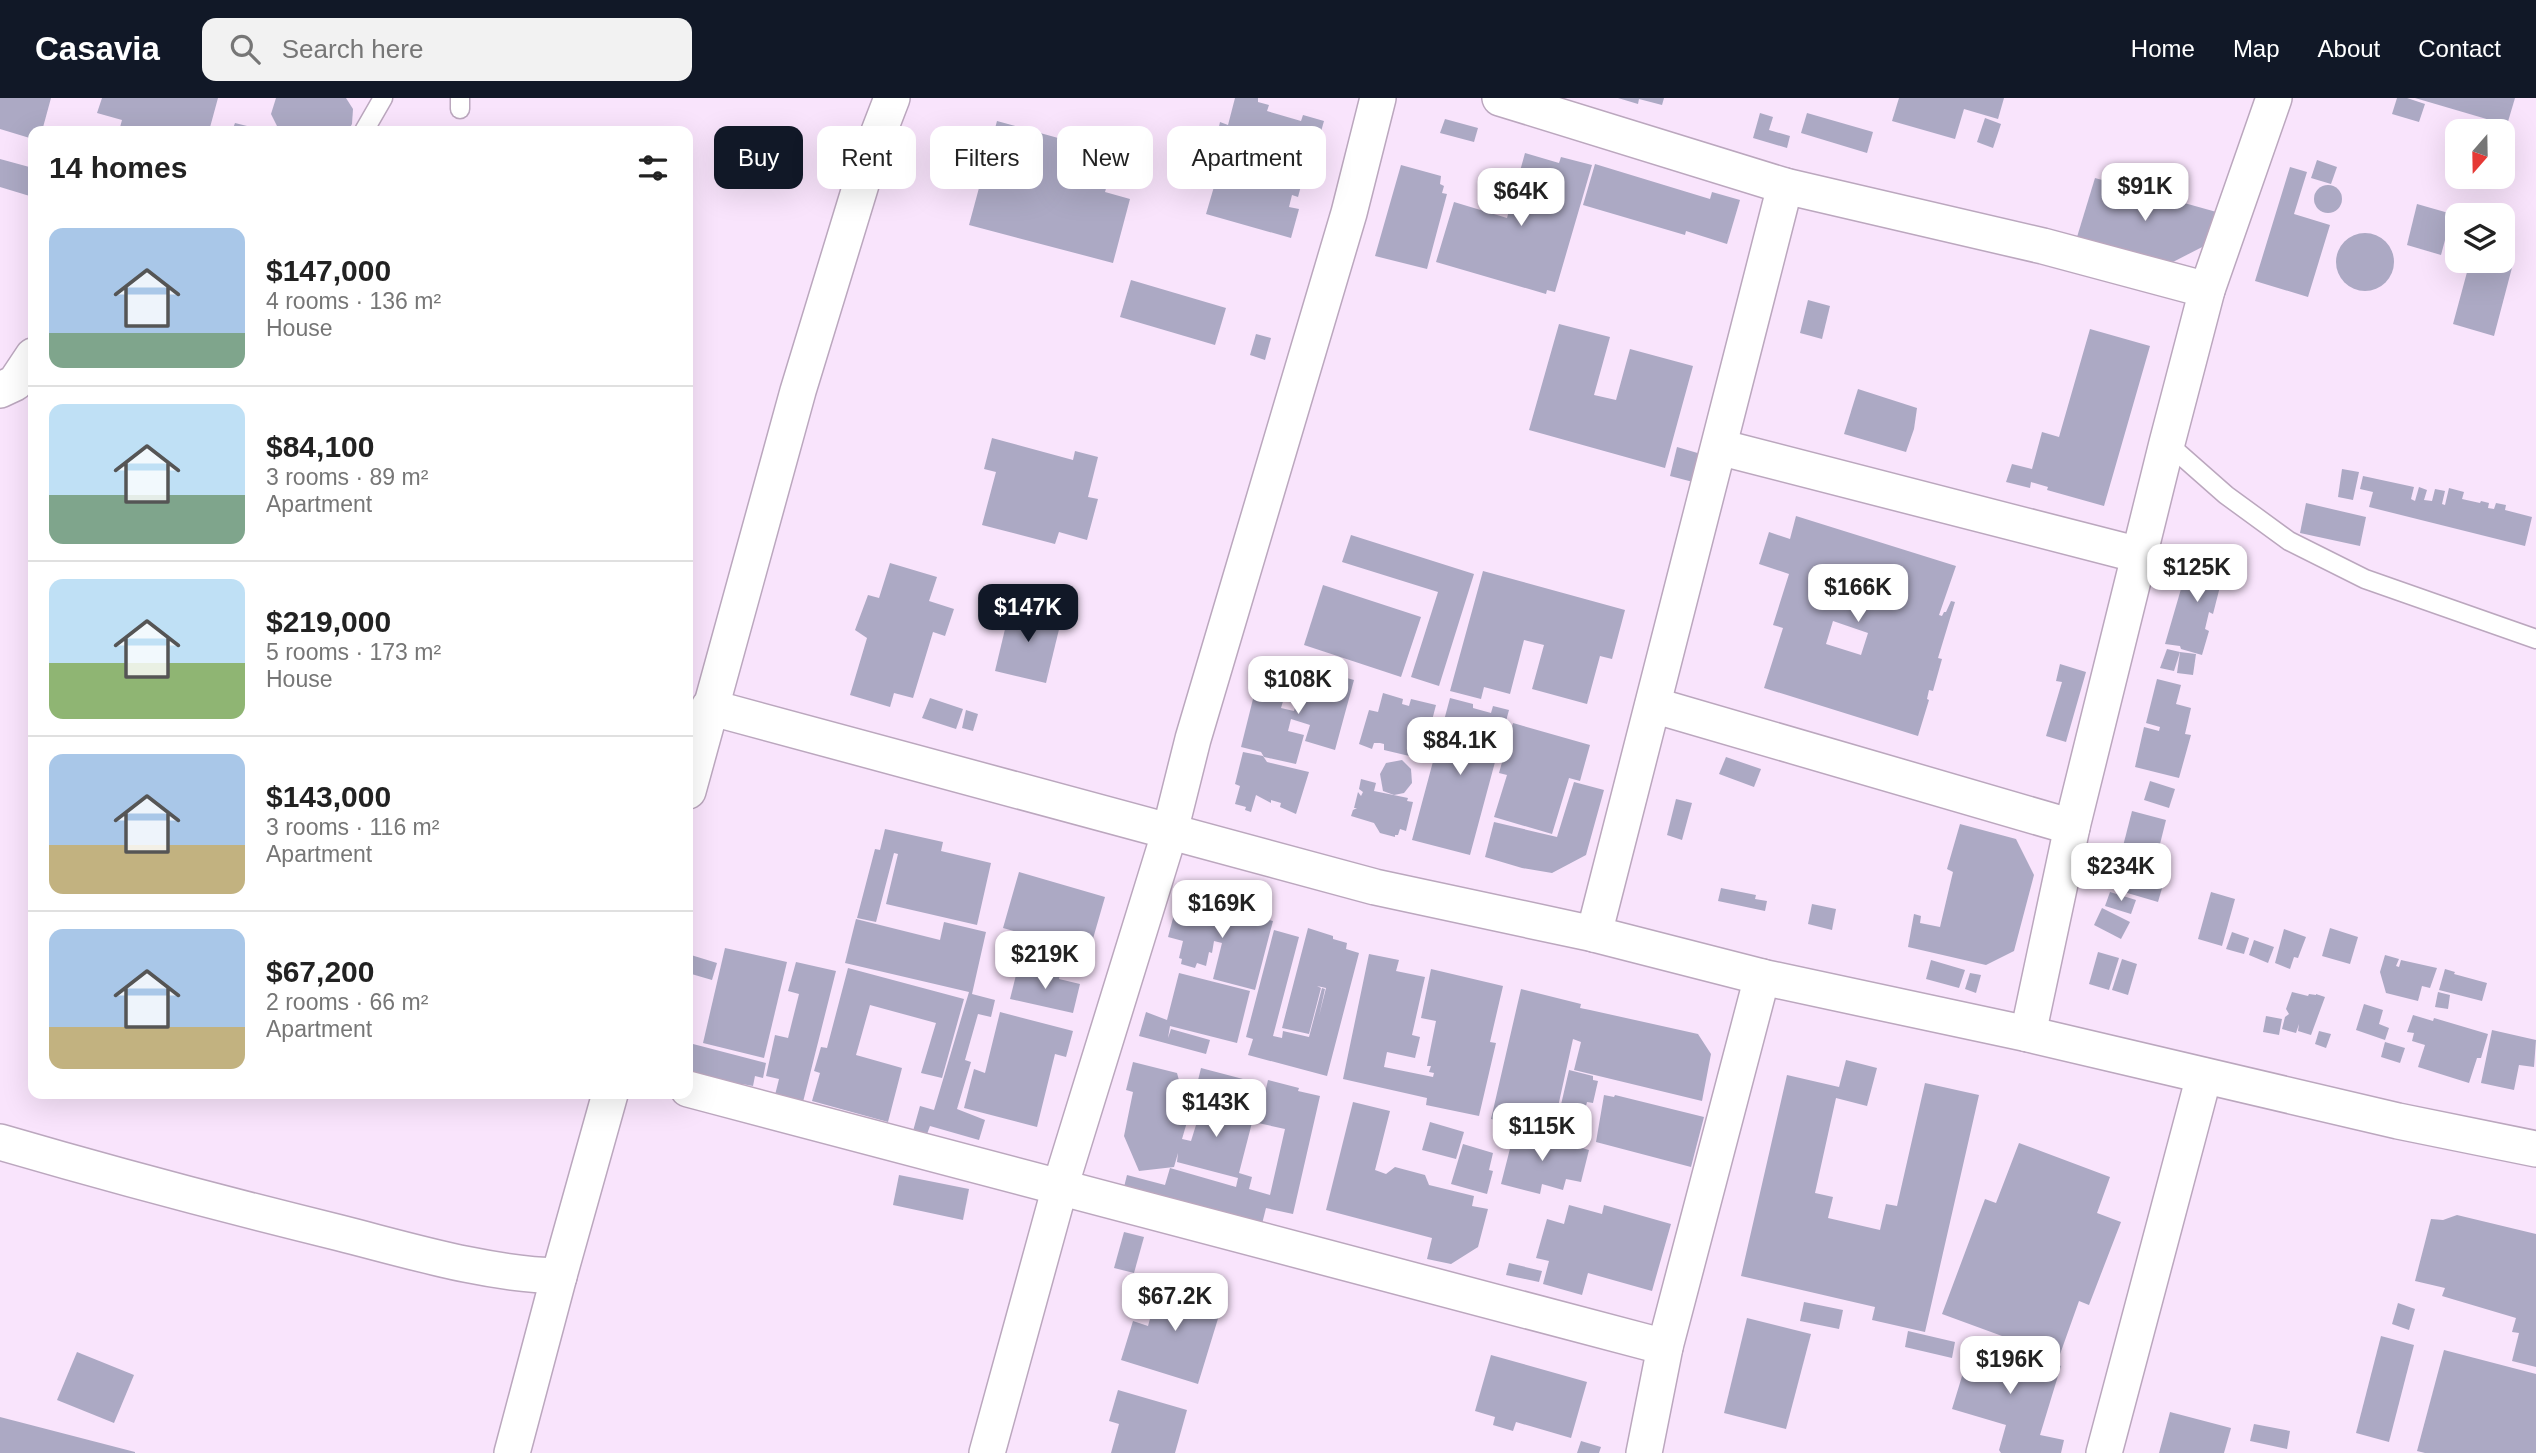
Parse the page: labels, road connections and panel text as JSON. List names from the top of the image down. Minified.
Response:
{"north":"bottom","page":{"header":"Casavia","search":"Search here","nav":["Home","Map","About","Contact"],"chip":["Buy","Rent","Filters","New","Apartment"],"heading":"14 homes","price":["$91K","$64K","$125K","$166K","$147K","$108K","$84.1K","$234K","$169K","$219K","$143K","$115K","$67.2K","$196K"],"list":[{"name":"$147,000","note":"4 rooms · 136 m² · House"},{"name":"$84,100","note":"3 rooms · 89 m² · Apartment"},{"name":"$219,000","note":"5 rooms · 173 m² · House"},{"name":"$143,000","note":"3 rooms · 116 m² · Apartment"},{"name":"$67,200","note":"2 rooms · 66 m² · Apartment"}]}}
